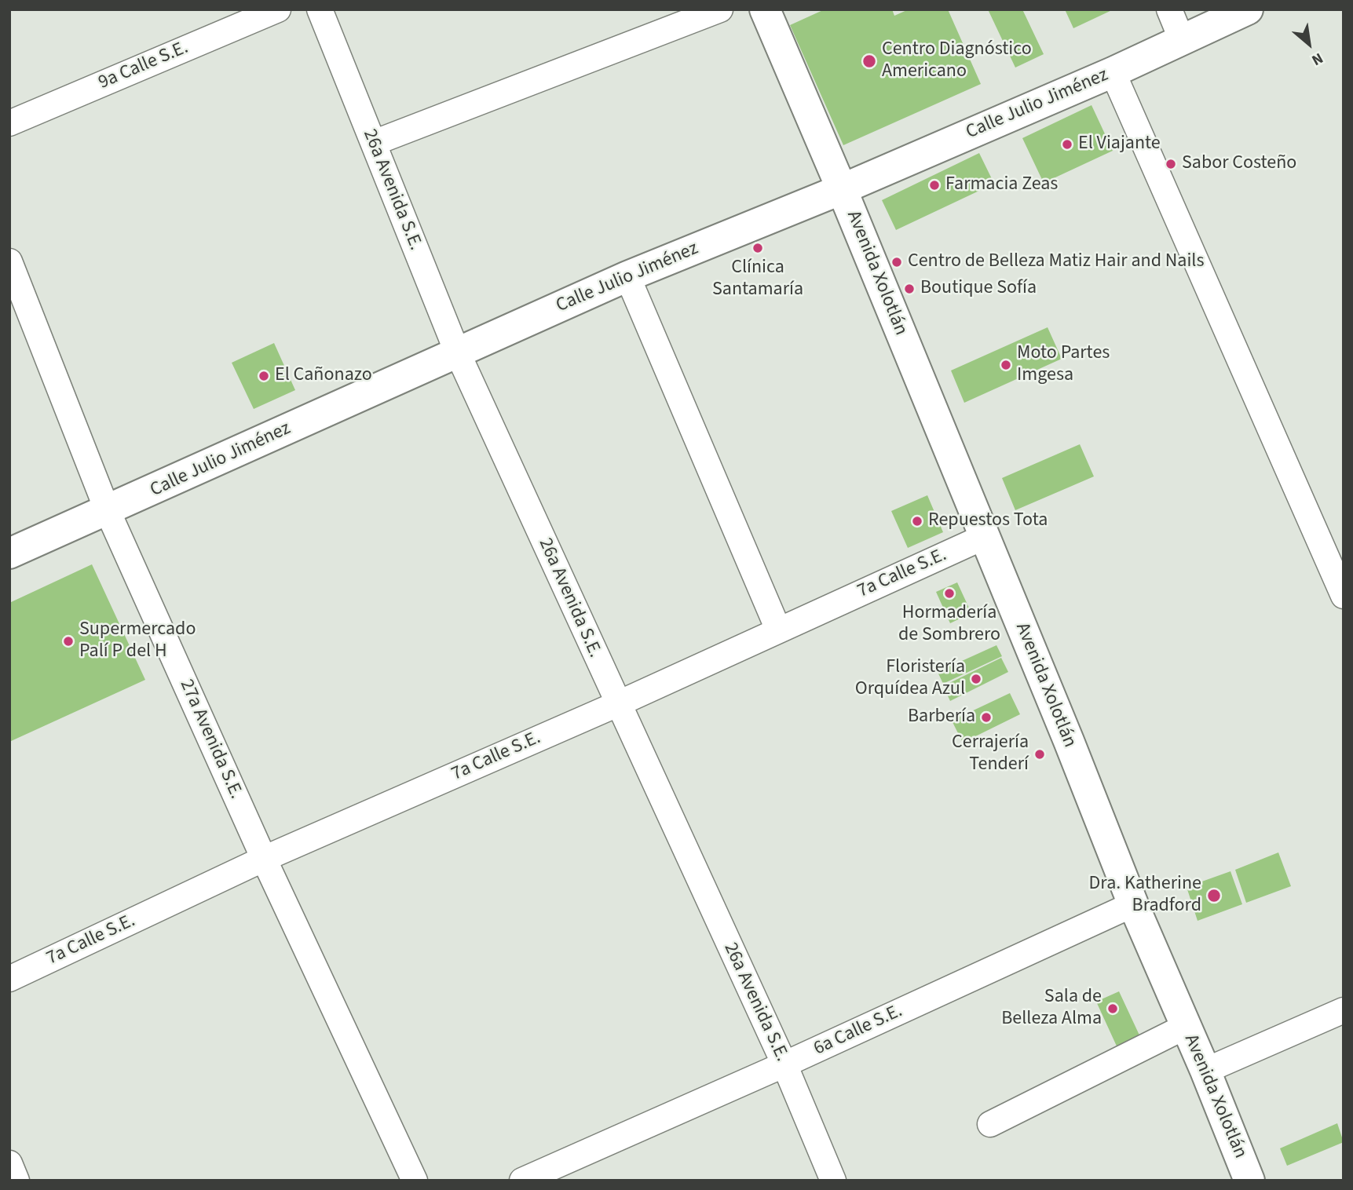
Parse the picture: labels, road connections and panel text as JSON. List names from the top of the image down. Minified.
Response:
{"streets":{"main road":["Calle Julio Jiménez","Avenida Xolotlán"],"street":["9a Calle S.E.","26a Avenida S.E.","7a Calle S.E.","27a Avenida S.E.","6a Calle S.E."]},"crossings":[["Calle Julio Jiménez","26a Avenida S.E."],["Calle Julio Jiménez","Avenida Xolotlán"],["Calle Julio Jiménez","27a Avenida S.E."],["26a Avenida S.E.","7a Calle S.E."],["26a Avenida S.E.","6a Calle S.E."],["Avenida Xolotlán","7a Calle S.E."],["Avenida Xolotlán","6a Calle S.E."],["7a Calle S.E.","27a Avenida S.E."]],"places":["Centro Diagnóstico Americano","El Viajante","Sabor Costeño","Farmacia Zeas","Clínica Santamaría","Centro de Belleza Matiz Hair and Nails","Boutique Sofía","Moto Partes Imgesa","El Cañonazo","Repuestos Tota","Hormadería de Sombrero","Supermercado Palí P del H","Floristería Orquídea Azul","Barbería","Cerrajería Tenderí","Dra. Katherine Bradford","Sala de Belleza Alma"],"north":"bottom right"}
